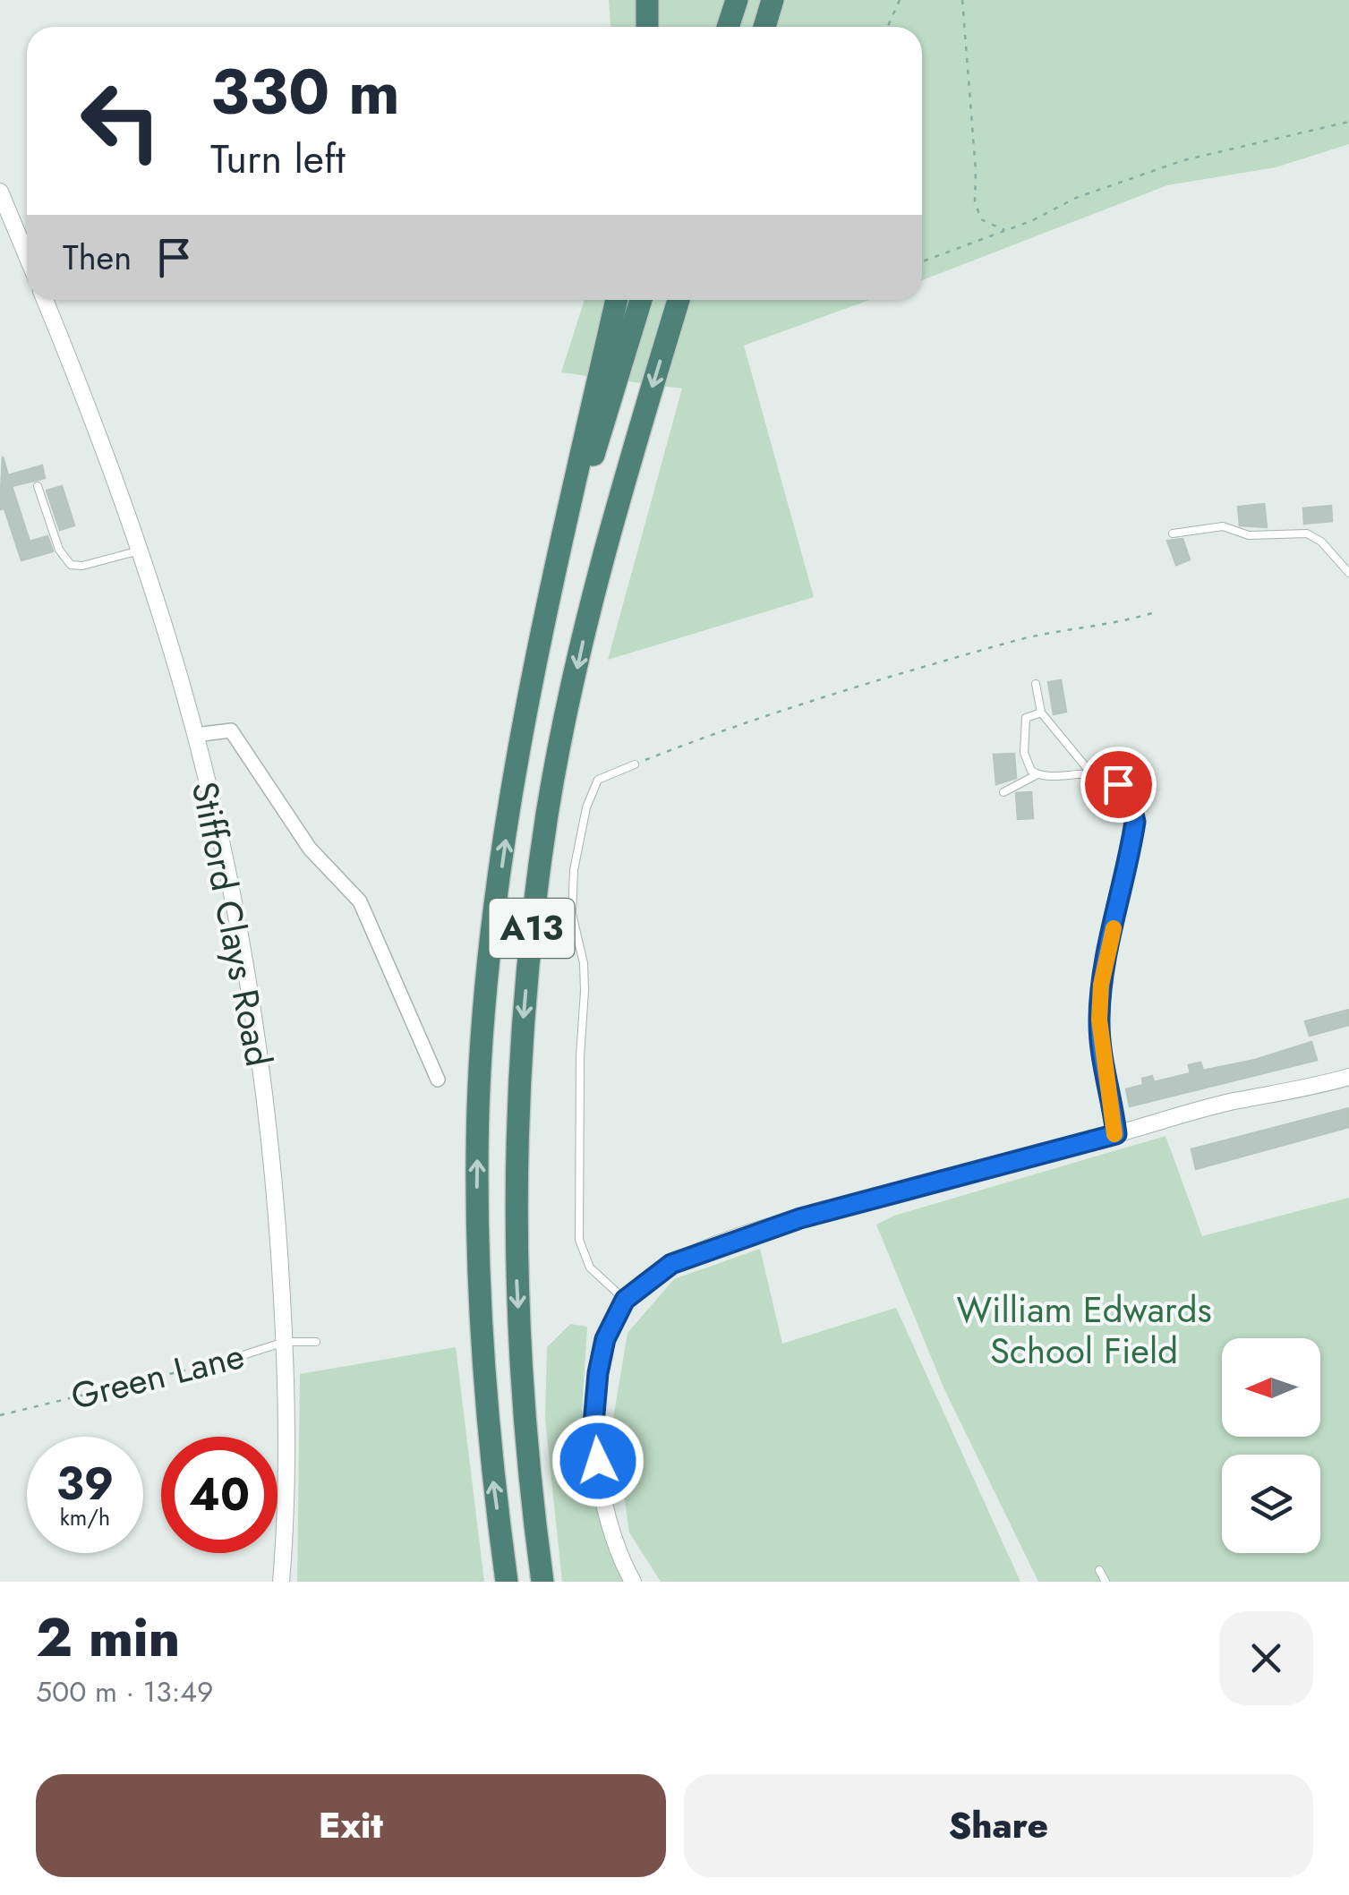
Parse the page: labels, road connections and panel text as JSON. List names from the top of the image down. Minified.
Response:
{"streets":{"highway":["A13"],"street":["Stifford Clays Road"],"lane":["Green Lane"]},"crossings":[["Stifford Clays Road","Green Lane"]],"parks":["William Edwards School Field"],"north":"left","page":{"turn":["330 m","Turn left"],"then":"Then","speed":"39 km/h","limit":"40","heading":["2 min","500 m · 13:49"],"buttons":["Exit","Share"]}}
